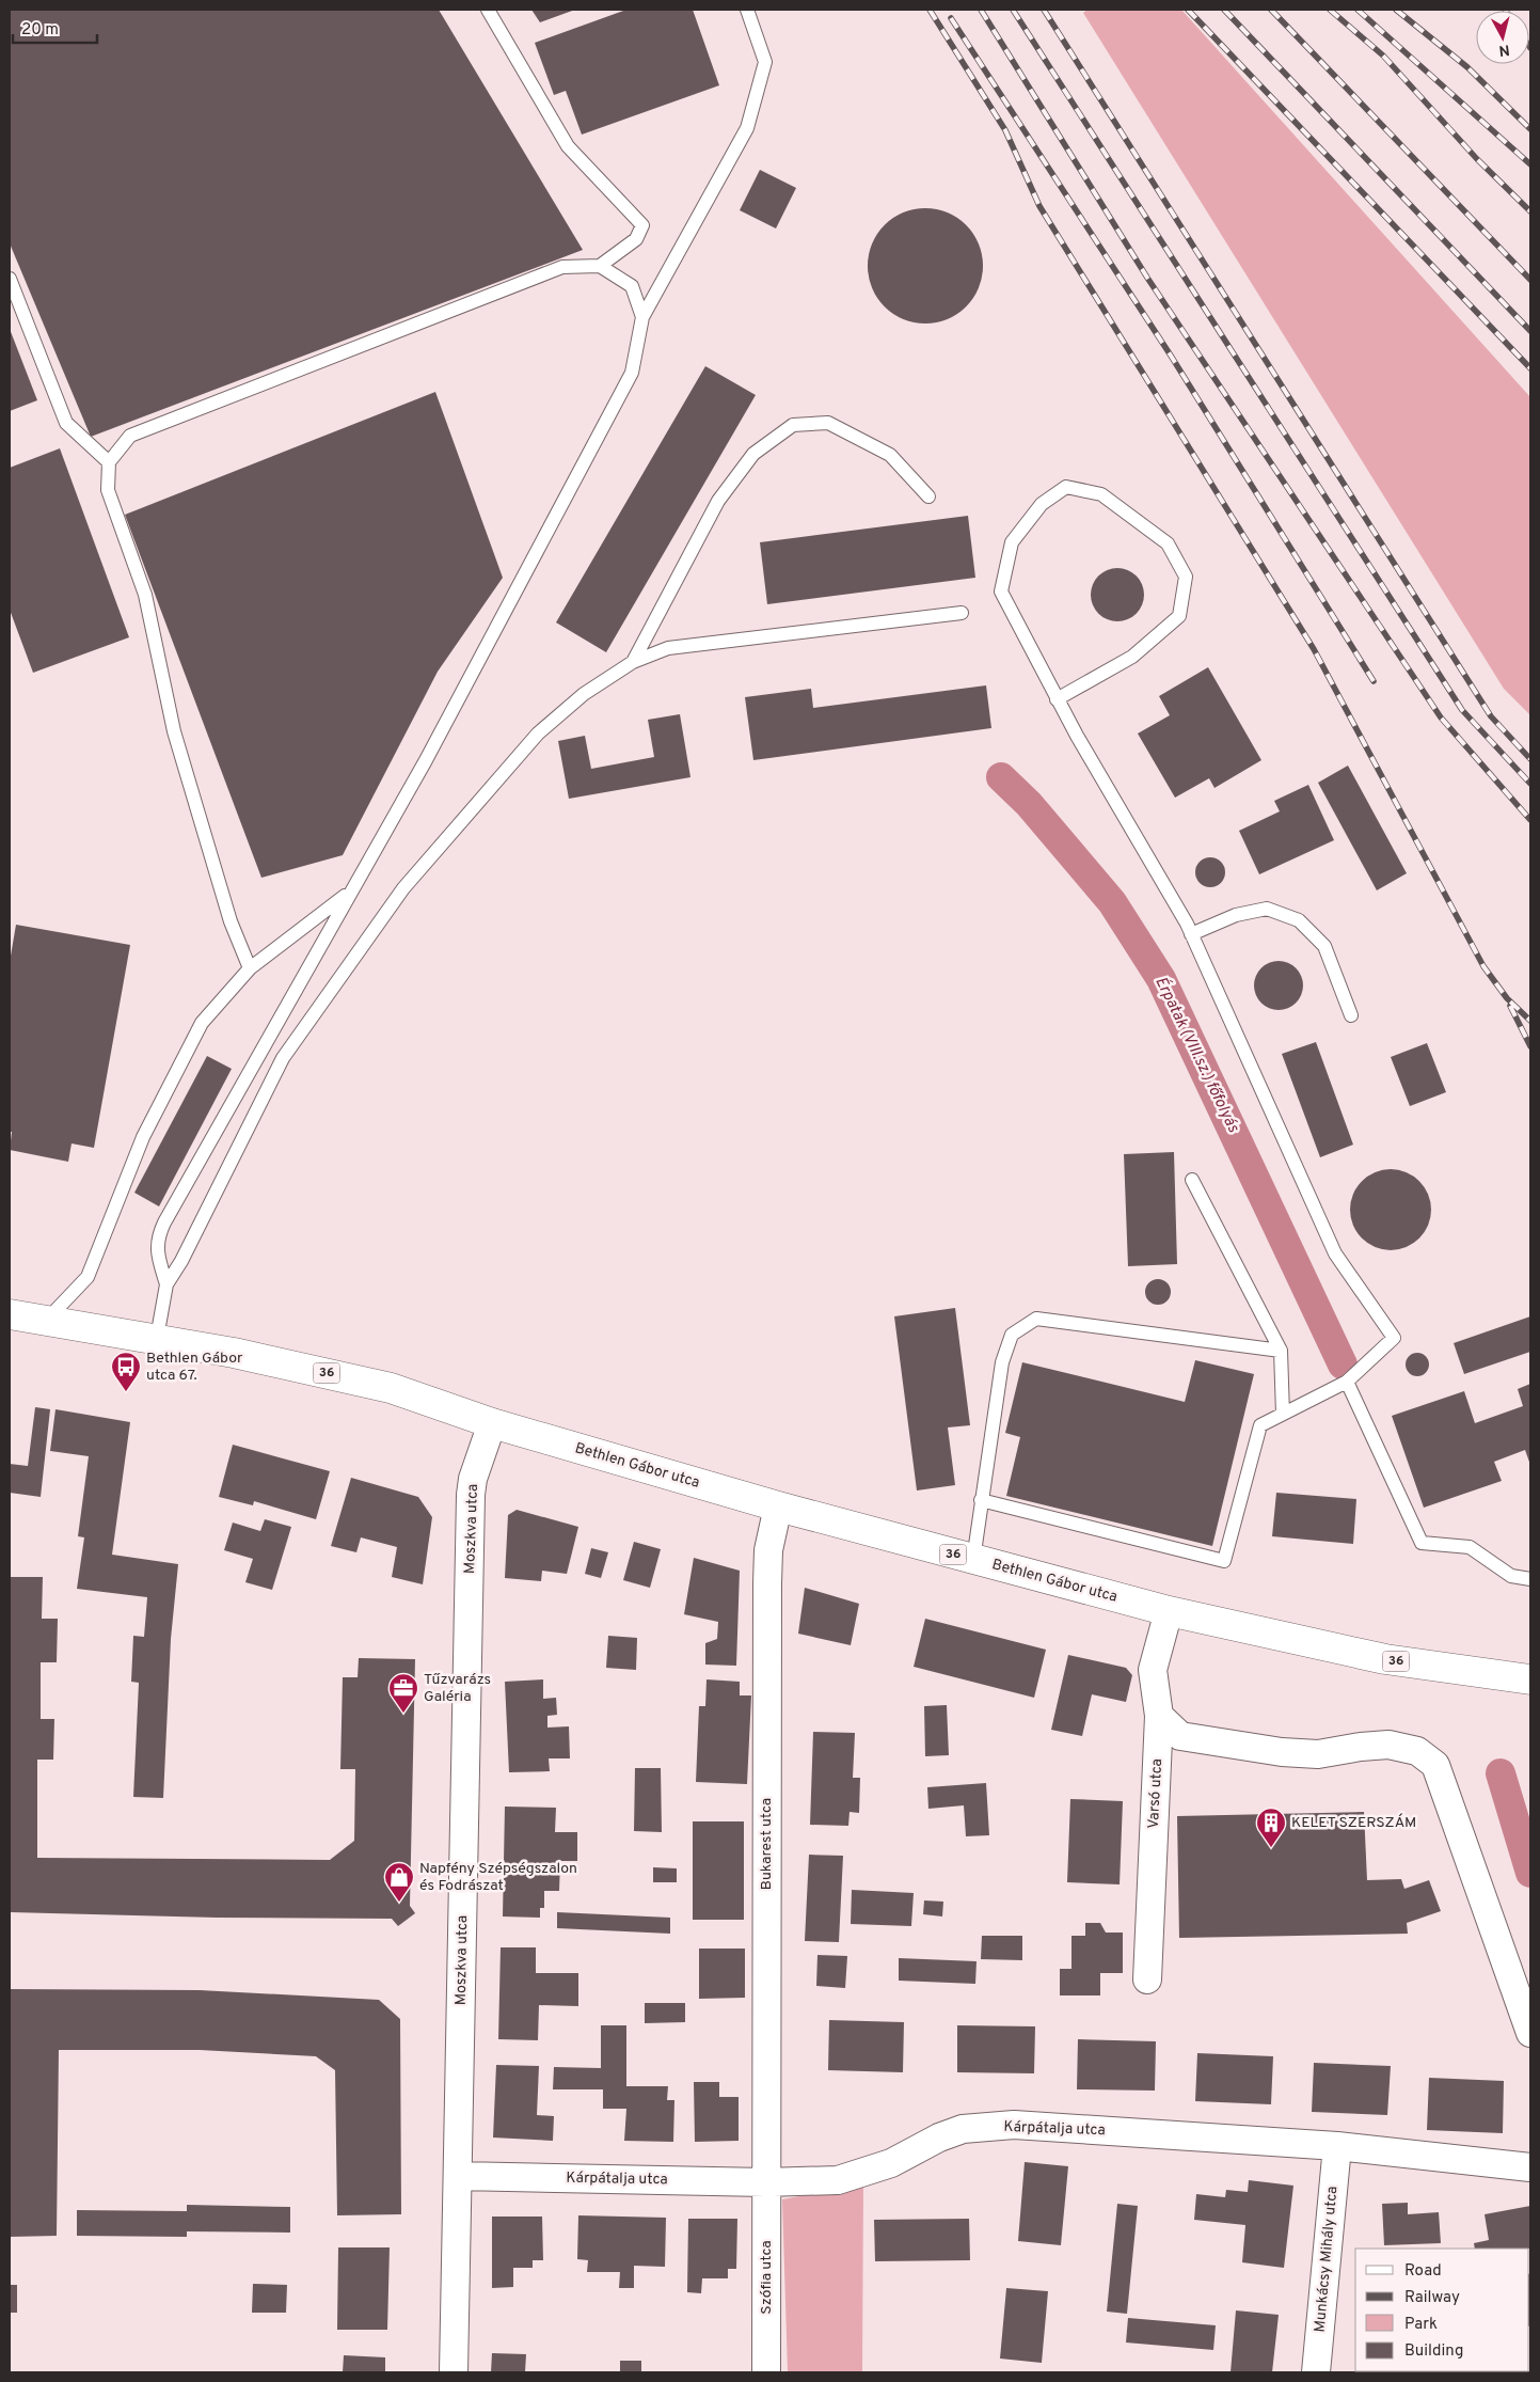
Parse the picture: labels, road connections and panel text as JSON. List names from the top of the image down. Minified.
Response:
{"streets":{"main road":["36","Bethlen Gábor utca"],"street":["Moszkva utca","Varsó utca","Bukarest utca","Kárpátalja utca","Munkácsy Mihály utca","Szófia utca"]},"crossings":[["Bethlen Gábor utca","Moszkva utca"],["Bethlen Gábor utca","Varsó utca"],["Bethlen Gábor utca","Bukarest utca"],["Moszkva utca","Kárpátalja utca"],["Bukarest utca","Kárpátalja utca"],["Bukarest utca","Szófia utca"],["Kárpátalja utca","Munkácsy Mihály utca"],["Kárpátalja utca","Szófia utca"]],"water":["Érpatak (VIII.sz.) főfolyás"],"places":{"bus stop":["Bethlen Gábor utca 67."],"office":["Tűzvarázs Galéria"],"building":["KELET SZERSZÁM"],"shop":["Napfény Szépségszalon és Fodrászat"]},"legend":["Road","Railway","Park","Building"],"scale_bar":"20 m","north":"bottom"}
